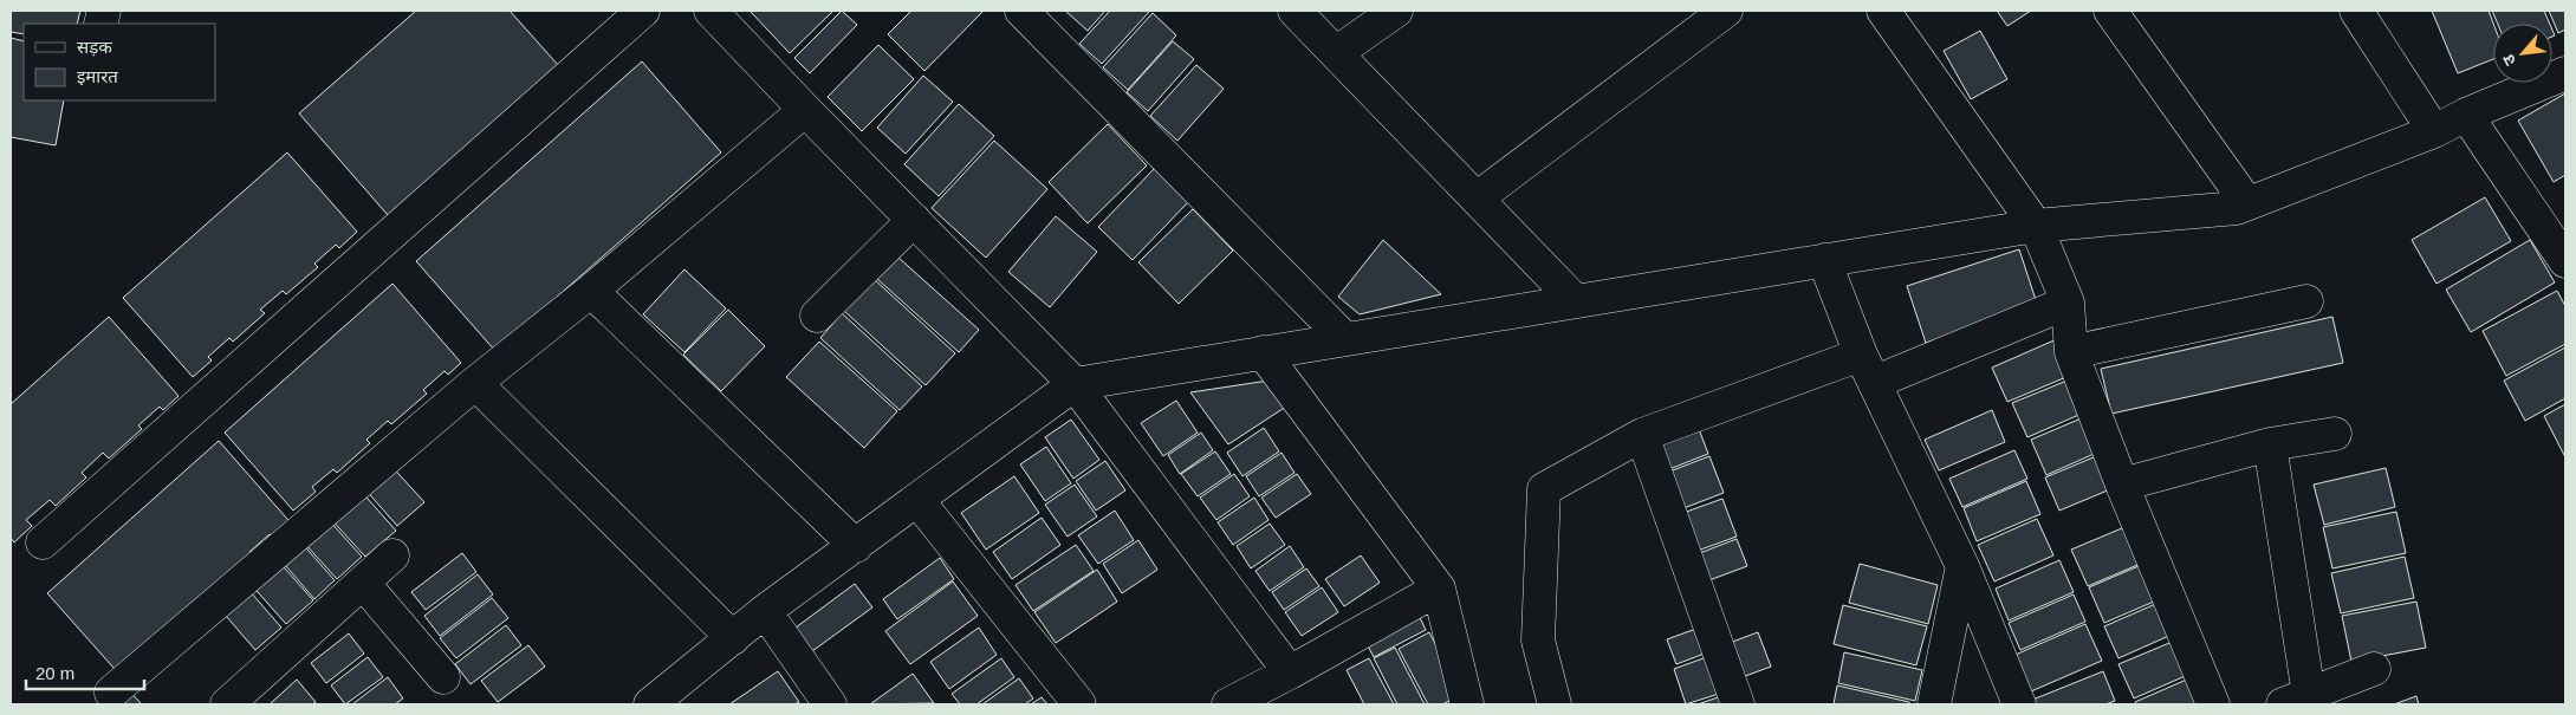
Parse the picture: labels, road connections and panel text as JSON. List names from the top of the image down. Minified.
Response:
{"legend":["सड़क","इमारत"],"scale_bar":"20 m","north":"bottom left"}
